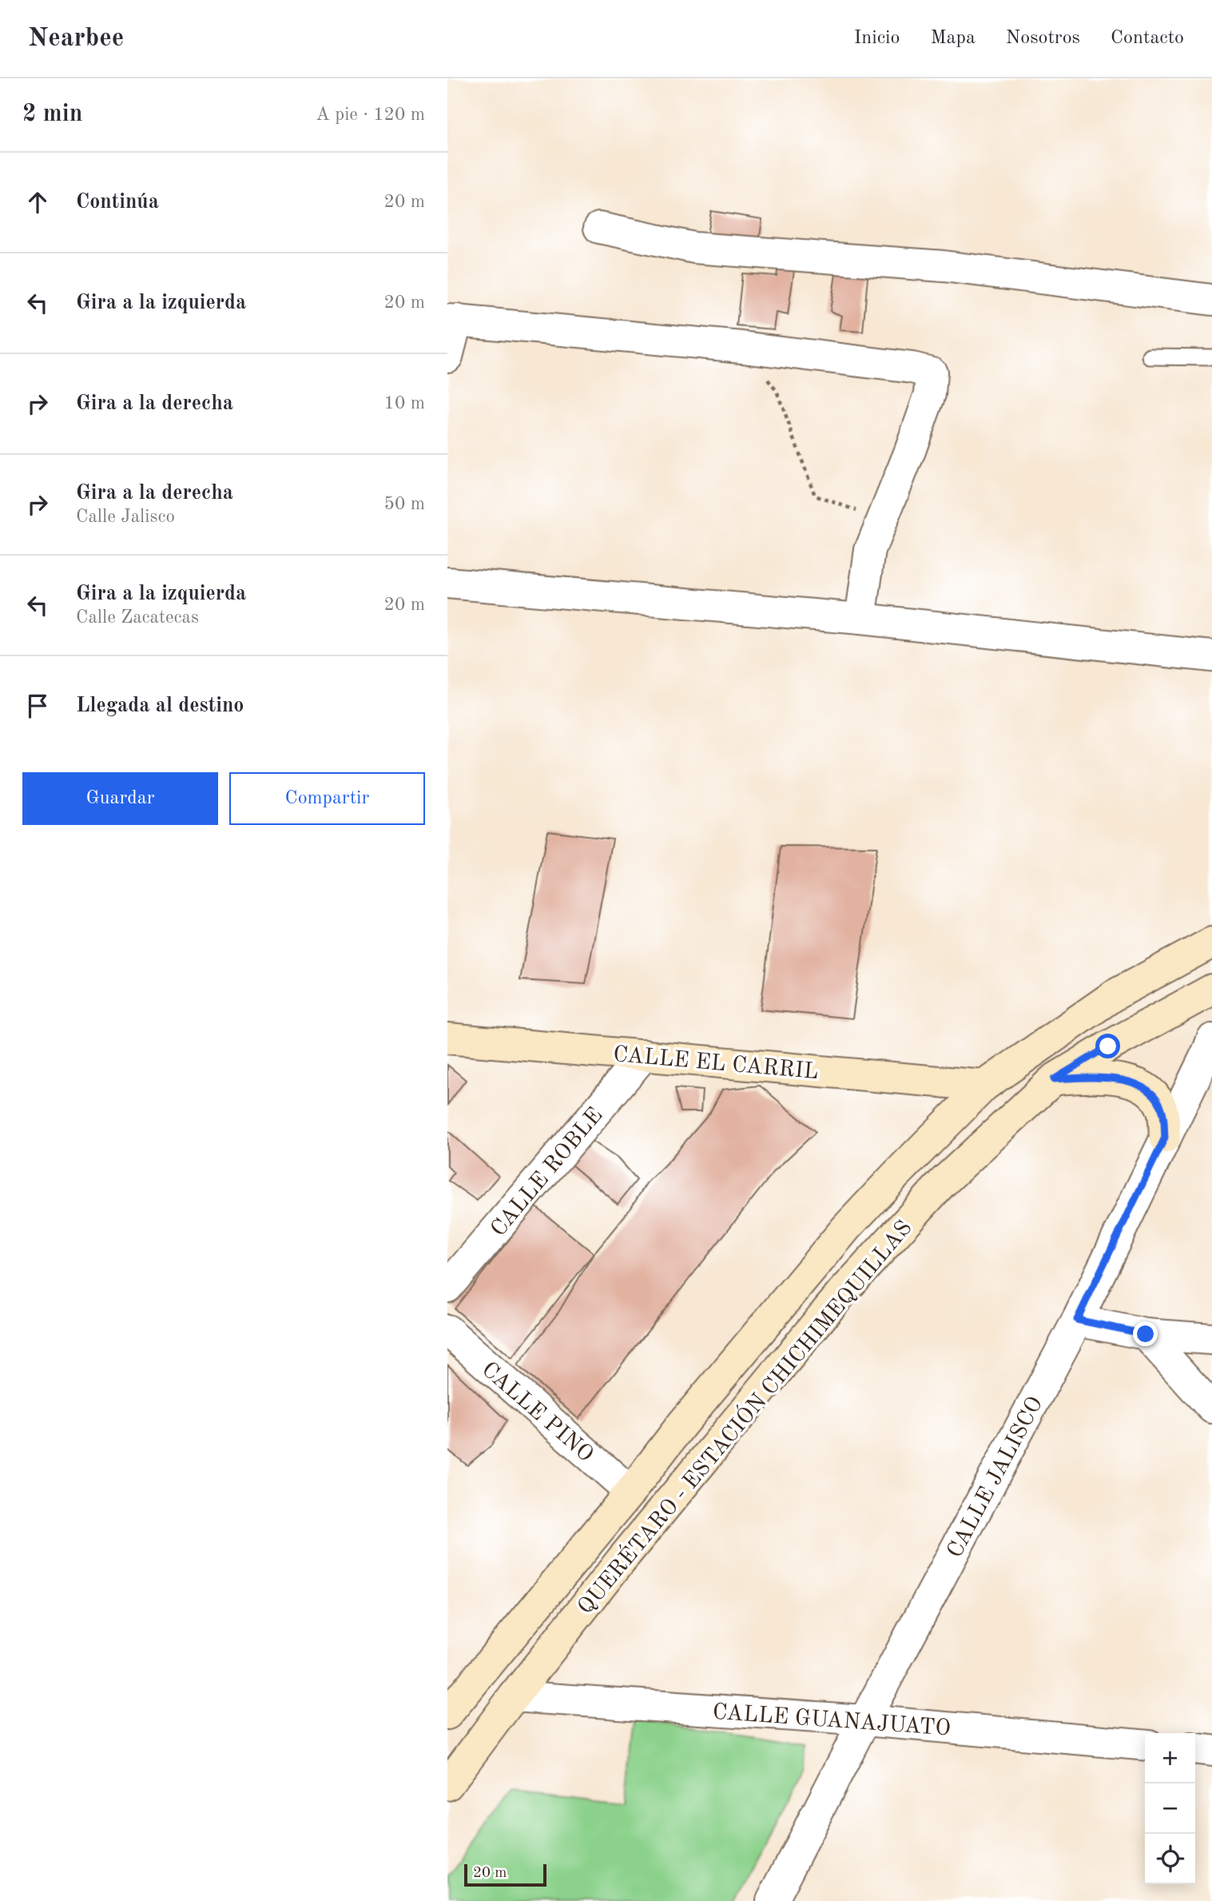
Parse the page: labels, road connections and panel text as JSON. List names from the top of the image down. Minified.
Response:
{"streets":{"main road":["CALLE EL CARRIL","QUERÉTARO - ESTACIÓN CHICHIMEQUILLAS"],"street":["CALLE ROBLE","CALLE PINO","CALLE JALISCO","CALLE GUANAJUATO"]},"crossings":[["CALLE EL CARRIL","CALLE ROBLE"],["CALLE EL CARRIL","QUERÉTARO - ESTACIÓN CHICHIMEQUILLAS"],["CALLE PINO","QUERÉTARO - ESTACIÓN CHICHIMEQUILLAS"],["QUERÉTARO - ESTACIÓN CHICHIMEQUILLAS","CALLE GUANAJUATO"],["CALLE JALISCO","CALLE GUANAJUATO"]],"scale_bar":"20 m","page":{"header":"Nearbee","nav":["Inicio","Mapa","Nosotros","Contacto"],"heading":["2 min","A pie · 120 m"],"list":[["Continúa","20 m"],["Gira a la izquierda","20 m"],["Gira a la derecha","10 m"],["Gira a la derecha","Calle Jalisco","50 m"],["Gira a la izquierda","Calle Zacatecas","20 m"],"Llegada al destino"],"buttons":["Guardar","Compartir"],"map_buttons":["+","−"],"scale":"20 m"}}
